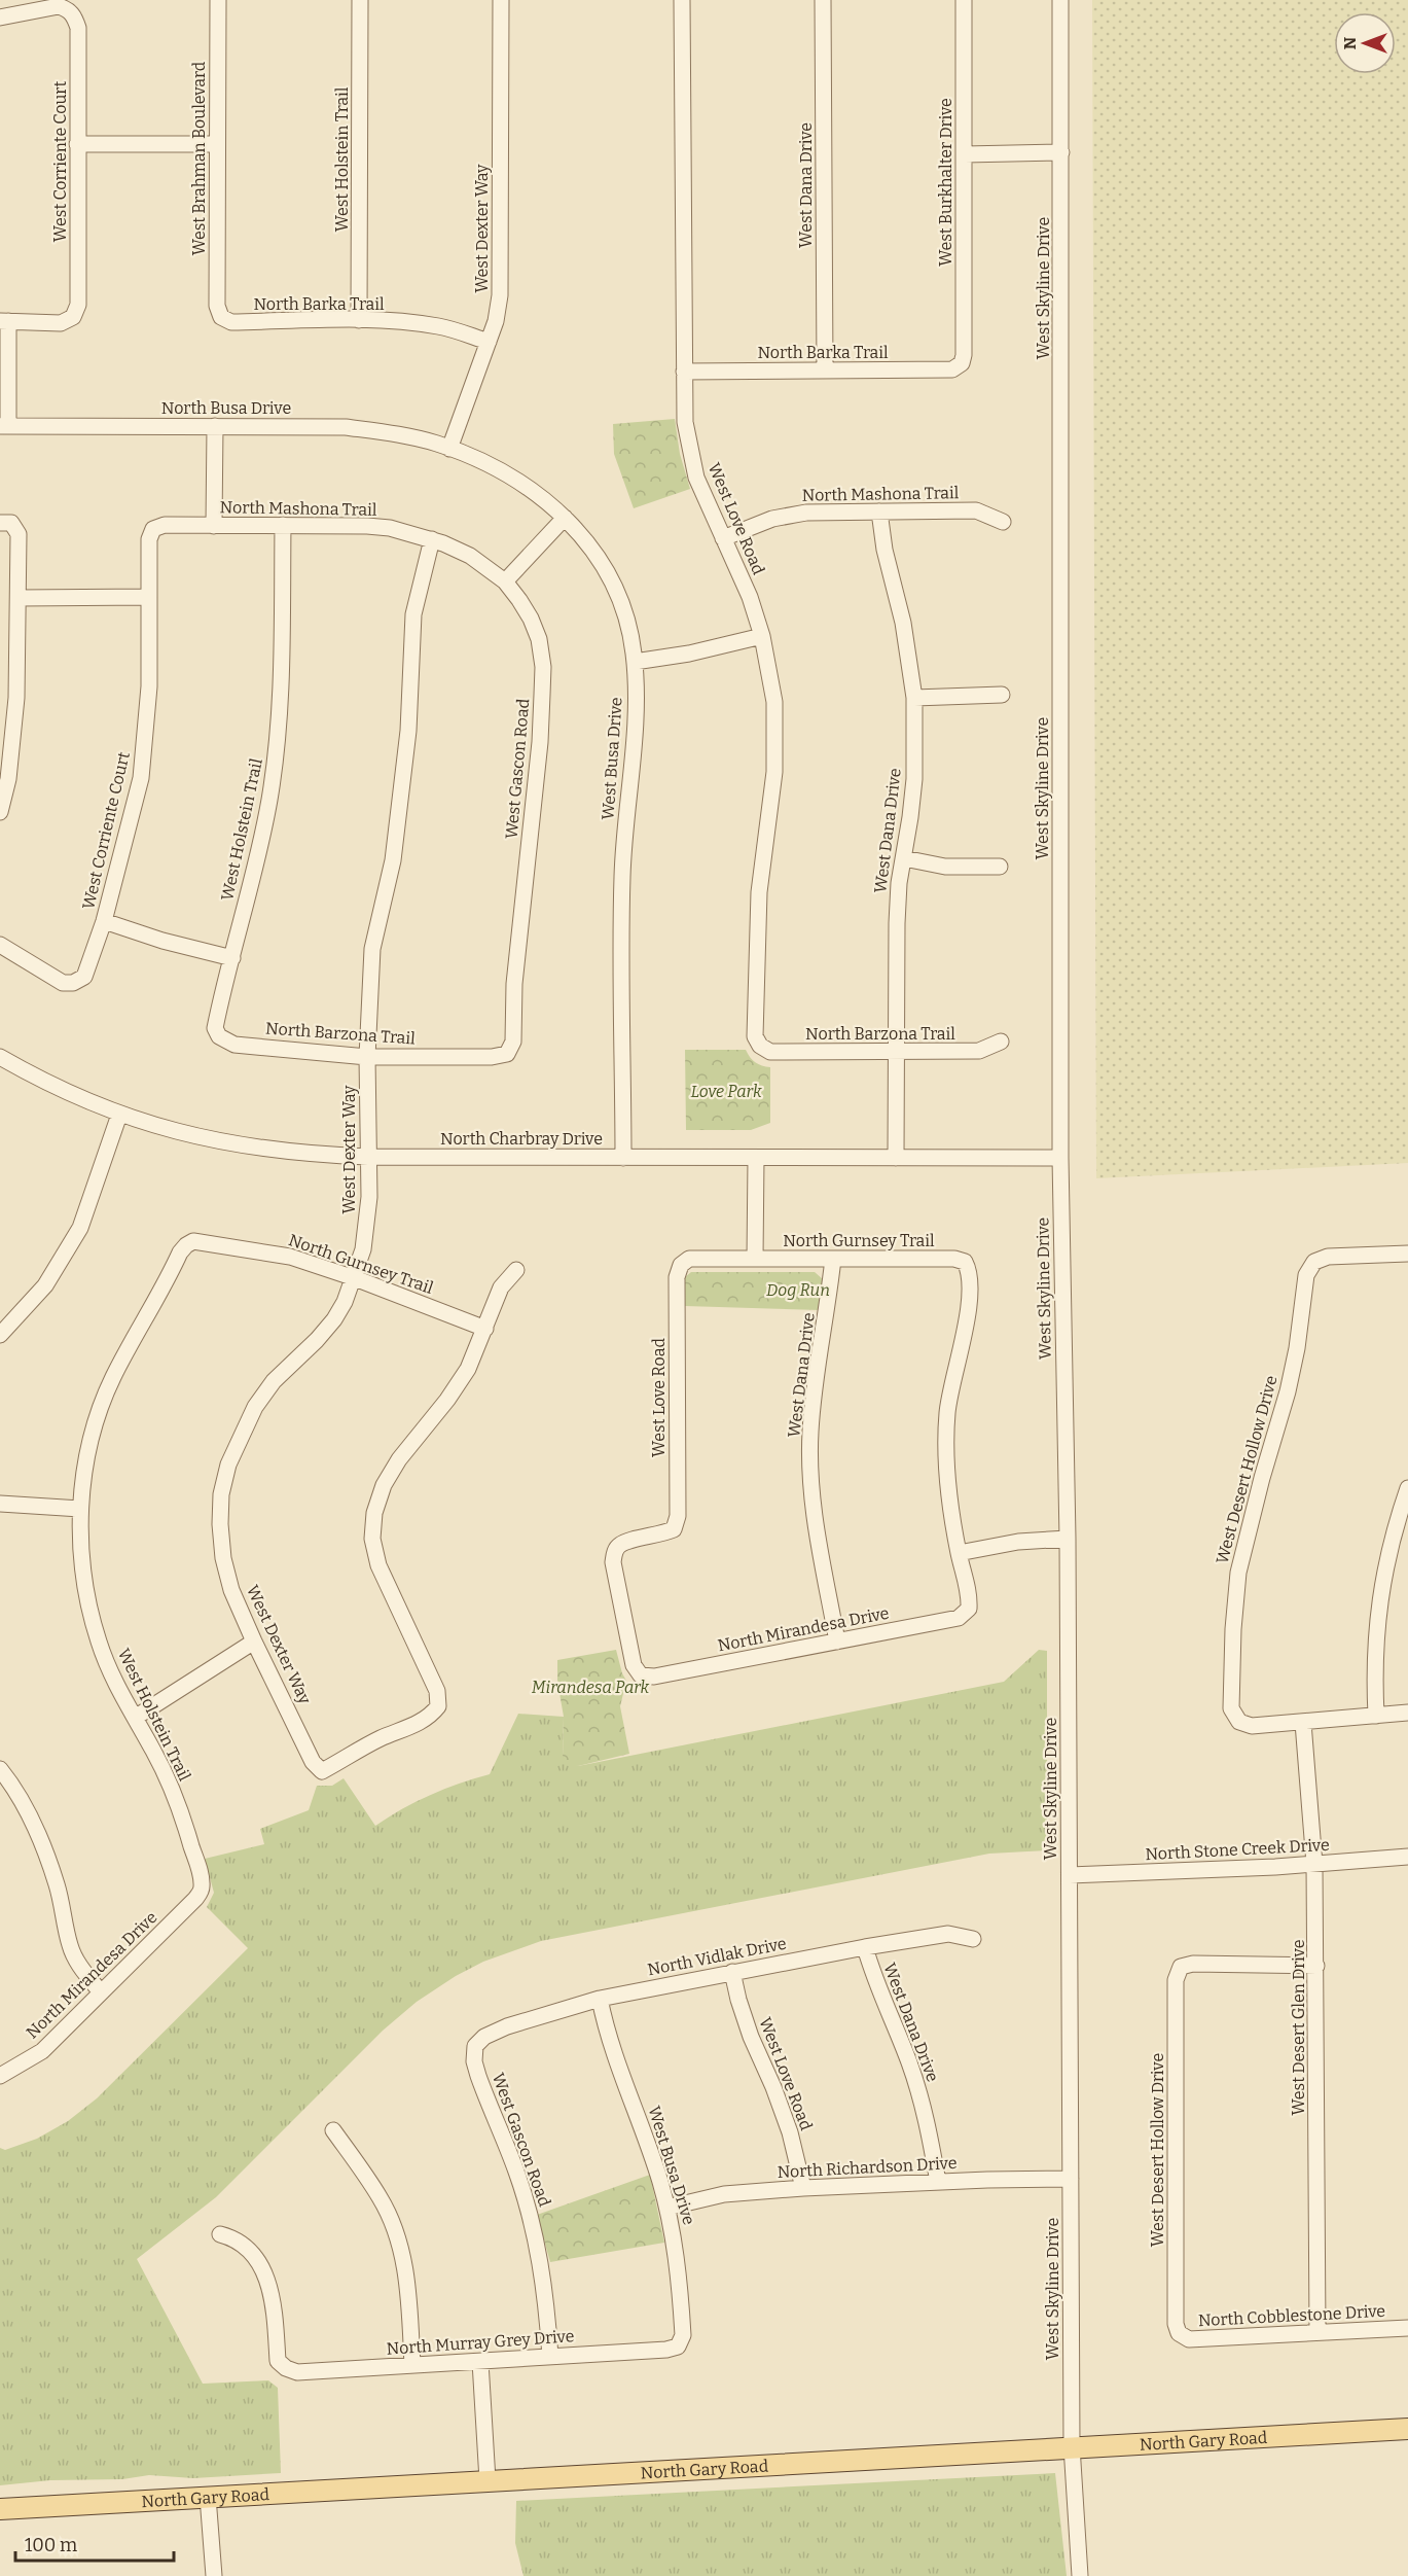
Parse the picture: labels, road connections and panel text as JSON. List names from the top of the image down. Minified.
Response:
{"streets":{"main road":["North Gary Road"],"street":["West Brahman Boulevard","West Holstein Trail","West Corriente Court","West Burkhalter Drive","West Dana Drive","West Dexter Way","West Skyline Drive","North Barka Trail","North Busa Drive","North Mashona Trail","West Love Road","West Busa Drive","West Gascon Road","North Barzona Trail","North Charbray Drive","North Gurnsey Trail","West Desert Hollow Drive","North Mirandesa Drive","North Stone Creek Drive","North Vidlak Drive","West Desert Glen Drive","North Richardson Drive","North Cobblestone Drive","North Murray Grey Drive"]},"crossings":[["West Brahman Boulevard","North Barka Trail"],["West Holstein Trail","North Barka Trail"],["West Holstein Trail","North Mashona Trail"],["West Holstein Trail","North Barzona Trail"],["West Holstein Trail","North Gurnsey Trail"],["West Holstein Trail","North Mirandesa Drive"],["West Corriente Court","North Mashona Trail"],["West Burkhalter Drive","North Barka Trail"],["West Dana Drive","North Barka Trail"],["West Dana Drive","North Mashona Trail"],["West Dana Drive","North Barzona Trail"],["West Dana Drive","North Charbray Drive"],["West Dana Drive","North Gurnsey Trail"],["West Dana Drive","North Mirandesa Drive"],["West Dana Drive","North Vidlak Drive"],["West Dana Drive","North Richardson Drive"],["West Dexter Way","North Barka Trail"],["West Dexter Way","North Busa Drive"],["West Dexter Way","North Mashona Trail"],["West Dexter Way","West Busa Drive"],["West Dexter Way","North Barzona Trail"],["West Dexter Way","North Charbray Drive"],["West Dexter Way","North Gurnsey Trail"],["West Skyline Drive","North Charbray Drive"],["West Skyline Drive","North Stone Creek Drive"],["West Skyline Drive","North Richardson Drive"],["West Skyline Drive","North Gary Road"],["North Barka Trail","West Love Road"],["North Busa Drive","West Busa Drive"],["North Mashona Trail","West Love Road"],["North Mashona Trail","West Gascon Road"],["West Love Road","North Barzona Trail"],["West Love Road","North Gurnsey Trail"],["West Love Road","North Mirandesa Drive"],["West Love Road","North Vidlak Drive"],["West Love Road","North Richardson Drive"],["West Busa Drive","North Charbray Drive"],["West Busa Drive","North Vidlak Drive"],["West Busa Drive","North Richardson Drive"],["West Busa Drive","North Murray Grey Drive"],["West Gascon Road","North Barzona Trail"],["West Gascon Road","North Vidlak Drive"],["West Gascon Road","North Murray Grey Drive"],["North Gurnsey Trail","North Mirandesa Drive"],["West Desert Hollow Drive","West Desert Glen Drive"],["West Desert Hollow Drive","North Cobblestone Drive"],["North Stone Creek Drive","West Desert Glen Drive"],["West Desert Glen Drive","North Cobblestone Drive"]],"parks":["Love Park","Dog Run","Mirandesa Park"],"scale_bar":"100 m","north":"left"}
